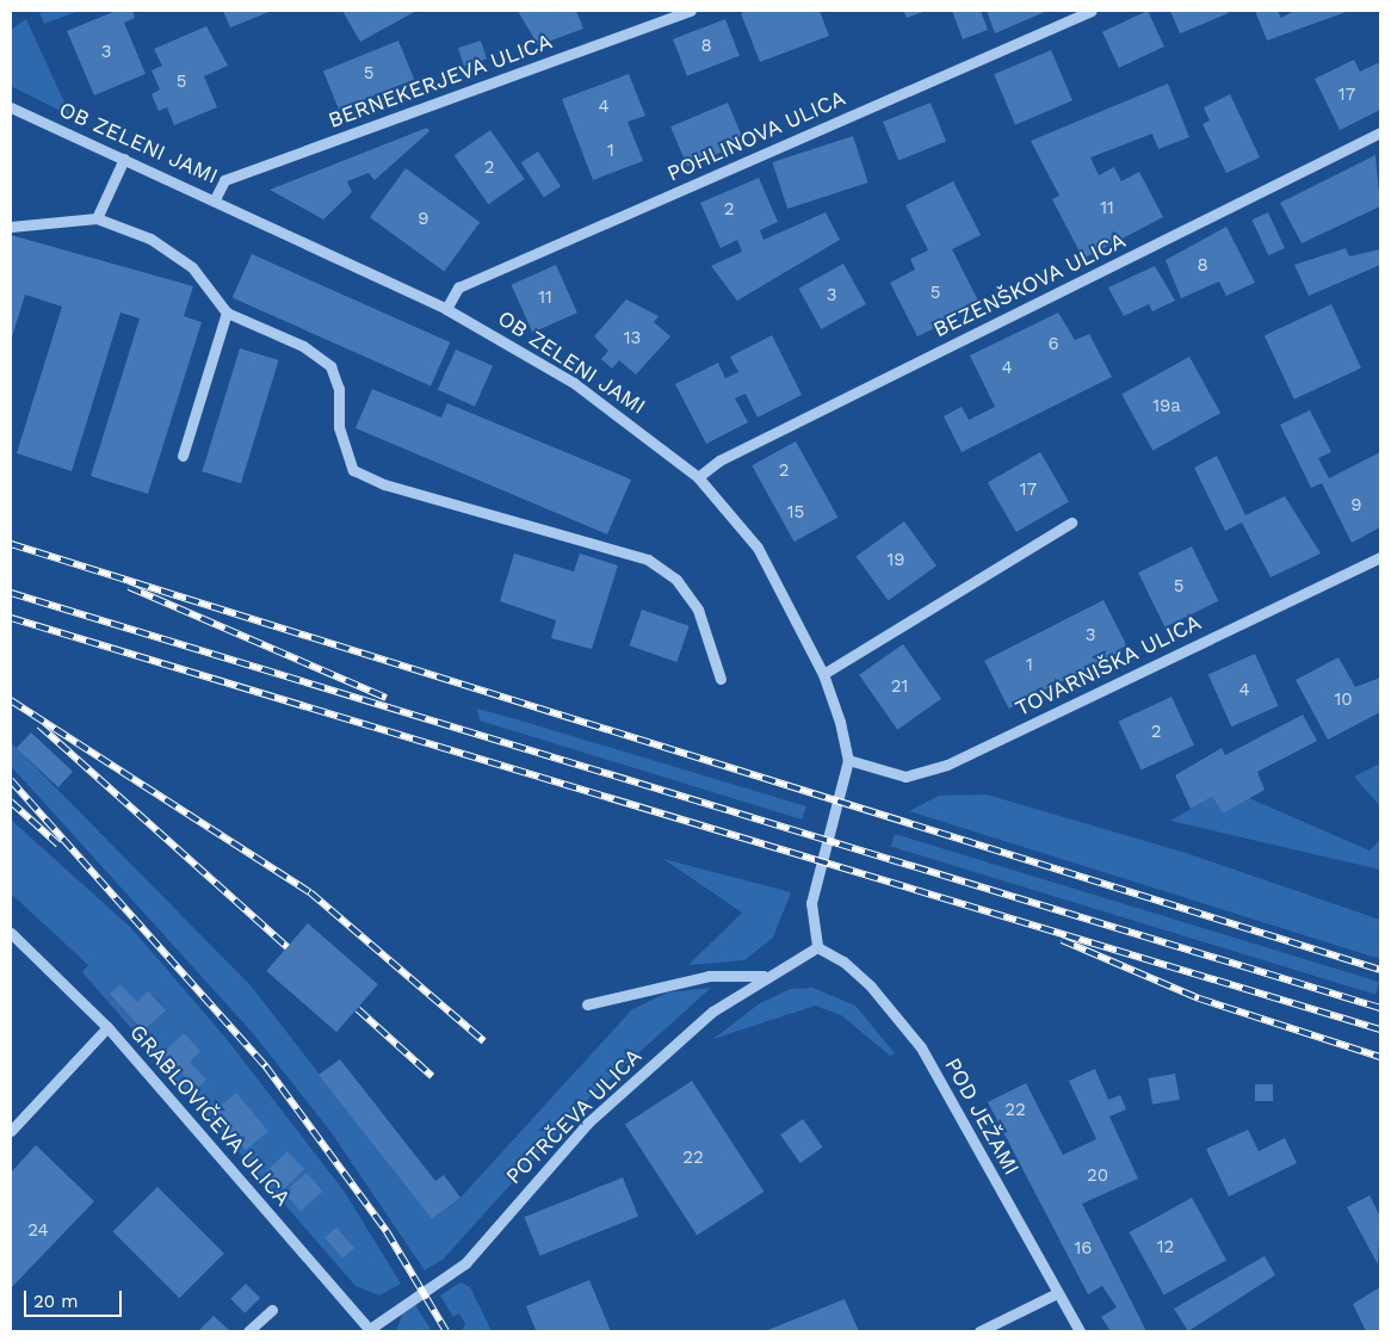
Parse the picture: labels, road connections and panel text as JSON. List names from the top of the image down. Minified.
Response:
{"streets":{"street":["BERNEKERJEVA ULICA","POHLINOVA ULICA","OB ZELENI JAMI","BEZENŠKOVA ULICA","TOVARNIŠKA ULICA","GRABLOVIČEVA ULICA","POTRČEVA ULICA","POD JEŽAMI"]},"crossings":[["BERNEKERJEVA ULICA","OB ZELENI JAMI"],["POHLINOVA ULICA","OB ZELENI JAMI"],["OB ZELENI JAMI","BEZENŠKOVA ULICA"],["OB ZELENI JAMI","TOVARNIŠKA ULICA"],["GRABLOVIČEVA ULICA","POTRČEVA ULICA"],["POTRČEVA ULICA","POD JEŽAMI"]],"house_numbers":["8","3","5","5","17","4","1","2","11","2","9","8","5","3","11","13","6","4","19a","2","17","9","15","19","5","3","1","21","4","10","2","22","22","20","24","12","16"],"scale_bar":"20 m"}
